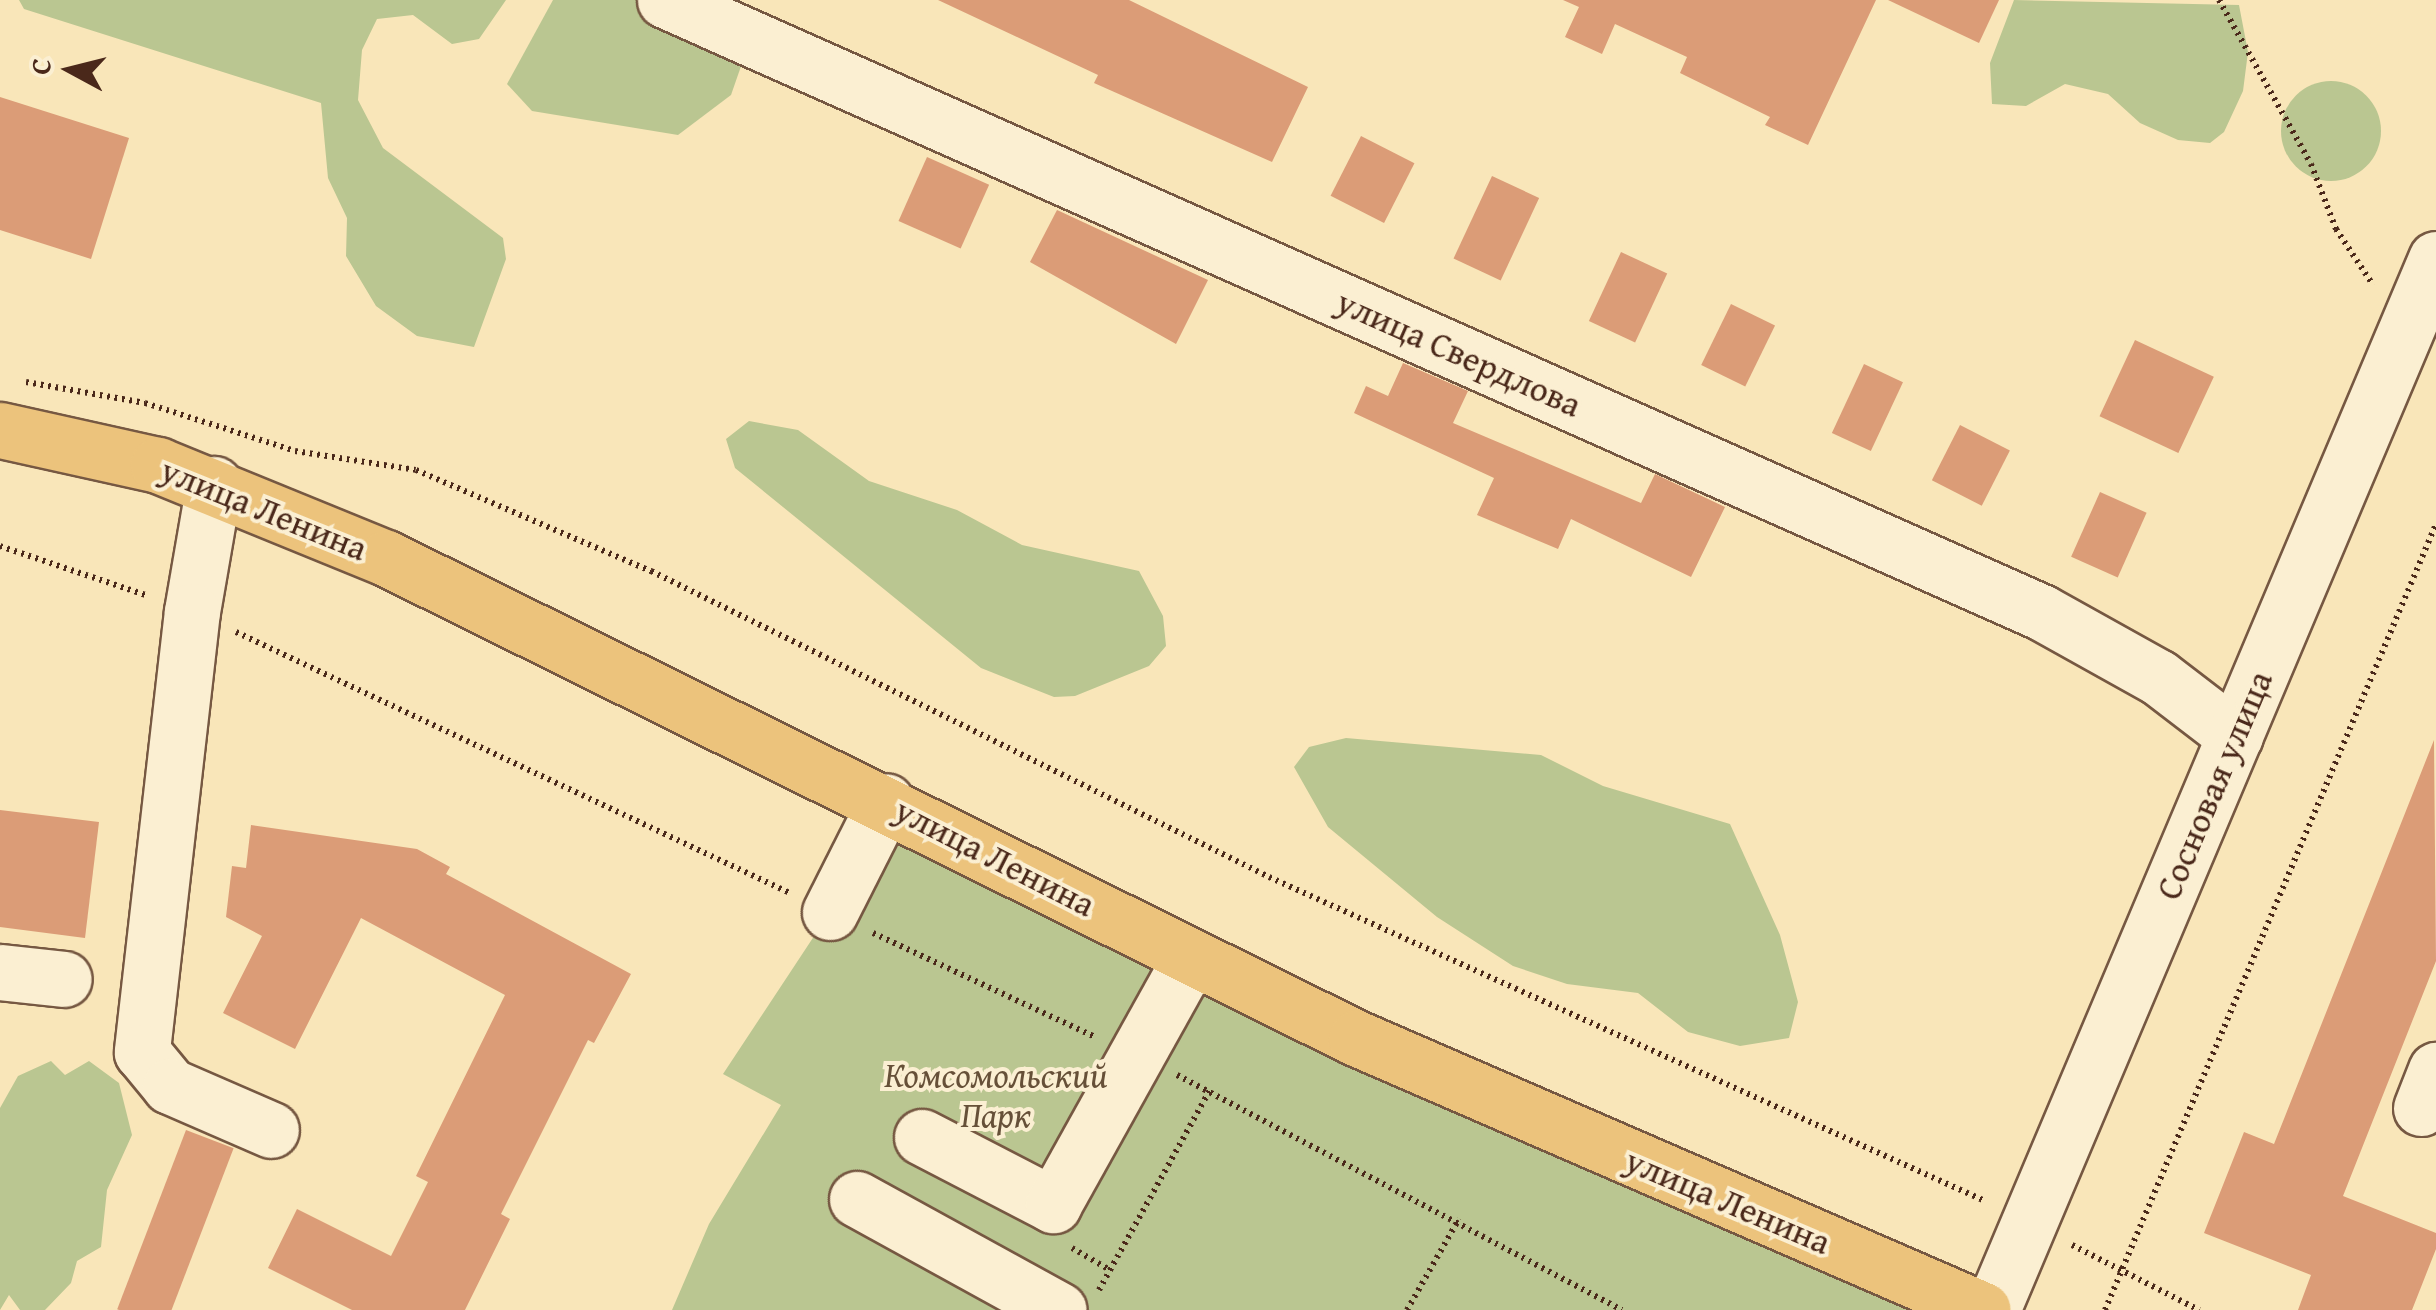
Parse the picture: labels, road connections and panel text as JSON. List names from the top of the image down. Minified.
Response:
{"streets":{"main road":["улица Ленина"],"street":["улица Свердлова","Сосновая улица"]},"crossings":[["улица Свердлова","Сосновая улица"]],"parks":["Комсомольский Парк"],"north":"left"}
